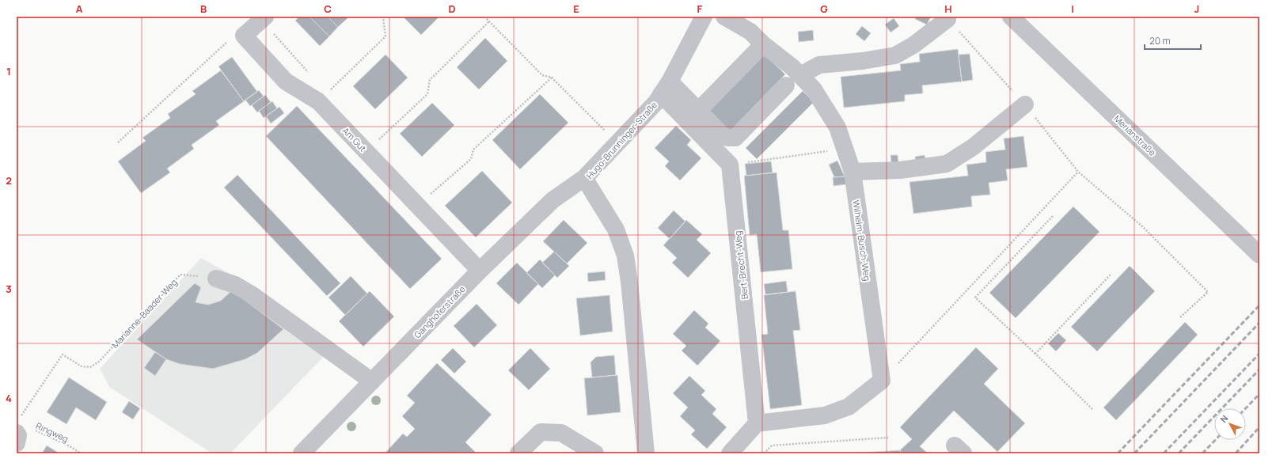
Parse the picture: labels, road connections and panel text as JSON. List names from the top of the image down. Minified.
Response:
{"streets":{"street":["Merianstraße","Am Gut","Hugo-Brunninger-Straße","Wilhelm-Busch-Weg","Bert-Brecht-Weg","Ganghoferstraße"],"path":["Marianne-Baader-Weg","Ringweg"]},"crossings":[["Am Gut","Ganghoferstraße"],["Hugo-Brunninger-Straße","Ganghoferstraße"],["Marianne-Baader-Weg","Ringweg"]],"scale_bar":"20 m","north":"top left","grid":{"columns":["A","B","C","D","E","F","G","H","I","J"],"rows":["1","2","3","4"]}}
